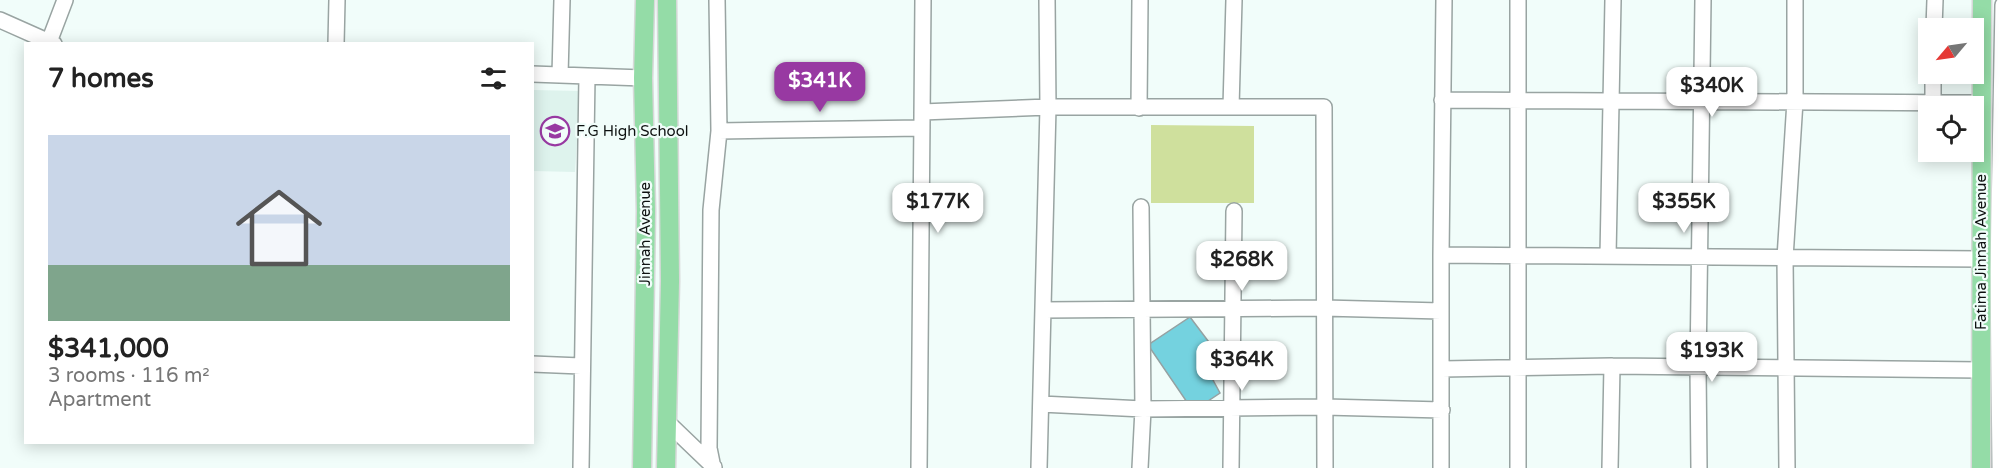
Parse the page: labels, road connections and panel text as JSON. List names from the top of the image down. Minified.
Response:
{"streets":{"main road":["Jinnah Avenue","Fatima Jinnah Avenue"]},"places":{"school or university":["F.G High School"]},"north":"bottom left","page":{"heading":"7 homes","price":["$341K","$340K","$177K","$355K","$268K","$193K","$364K"],"list":[{"name":"$341,000","note":"3 rooms · 116 m² · Apartment"}]}}
